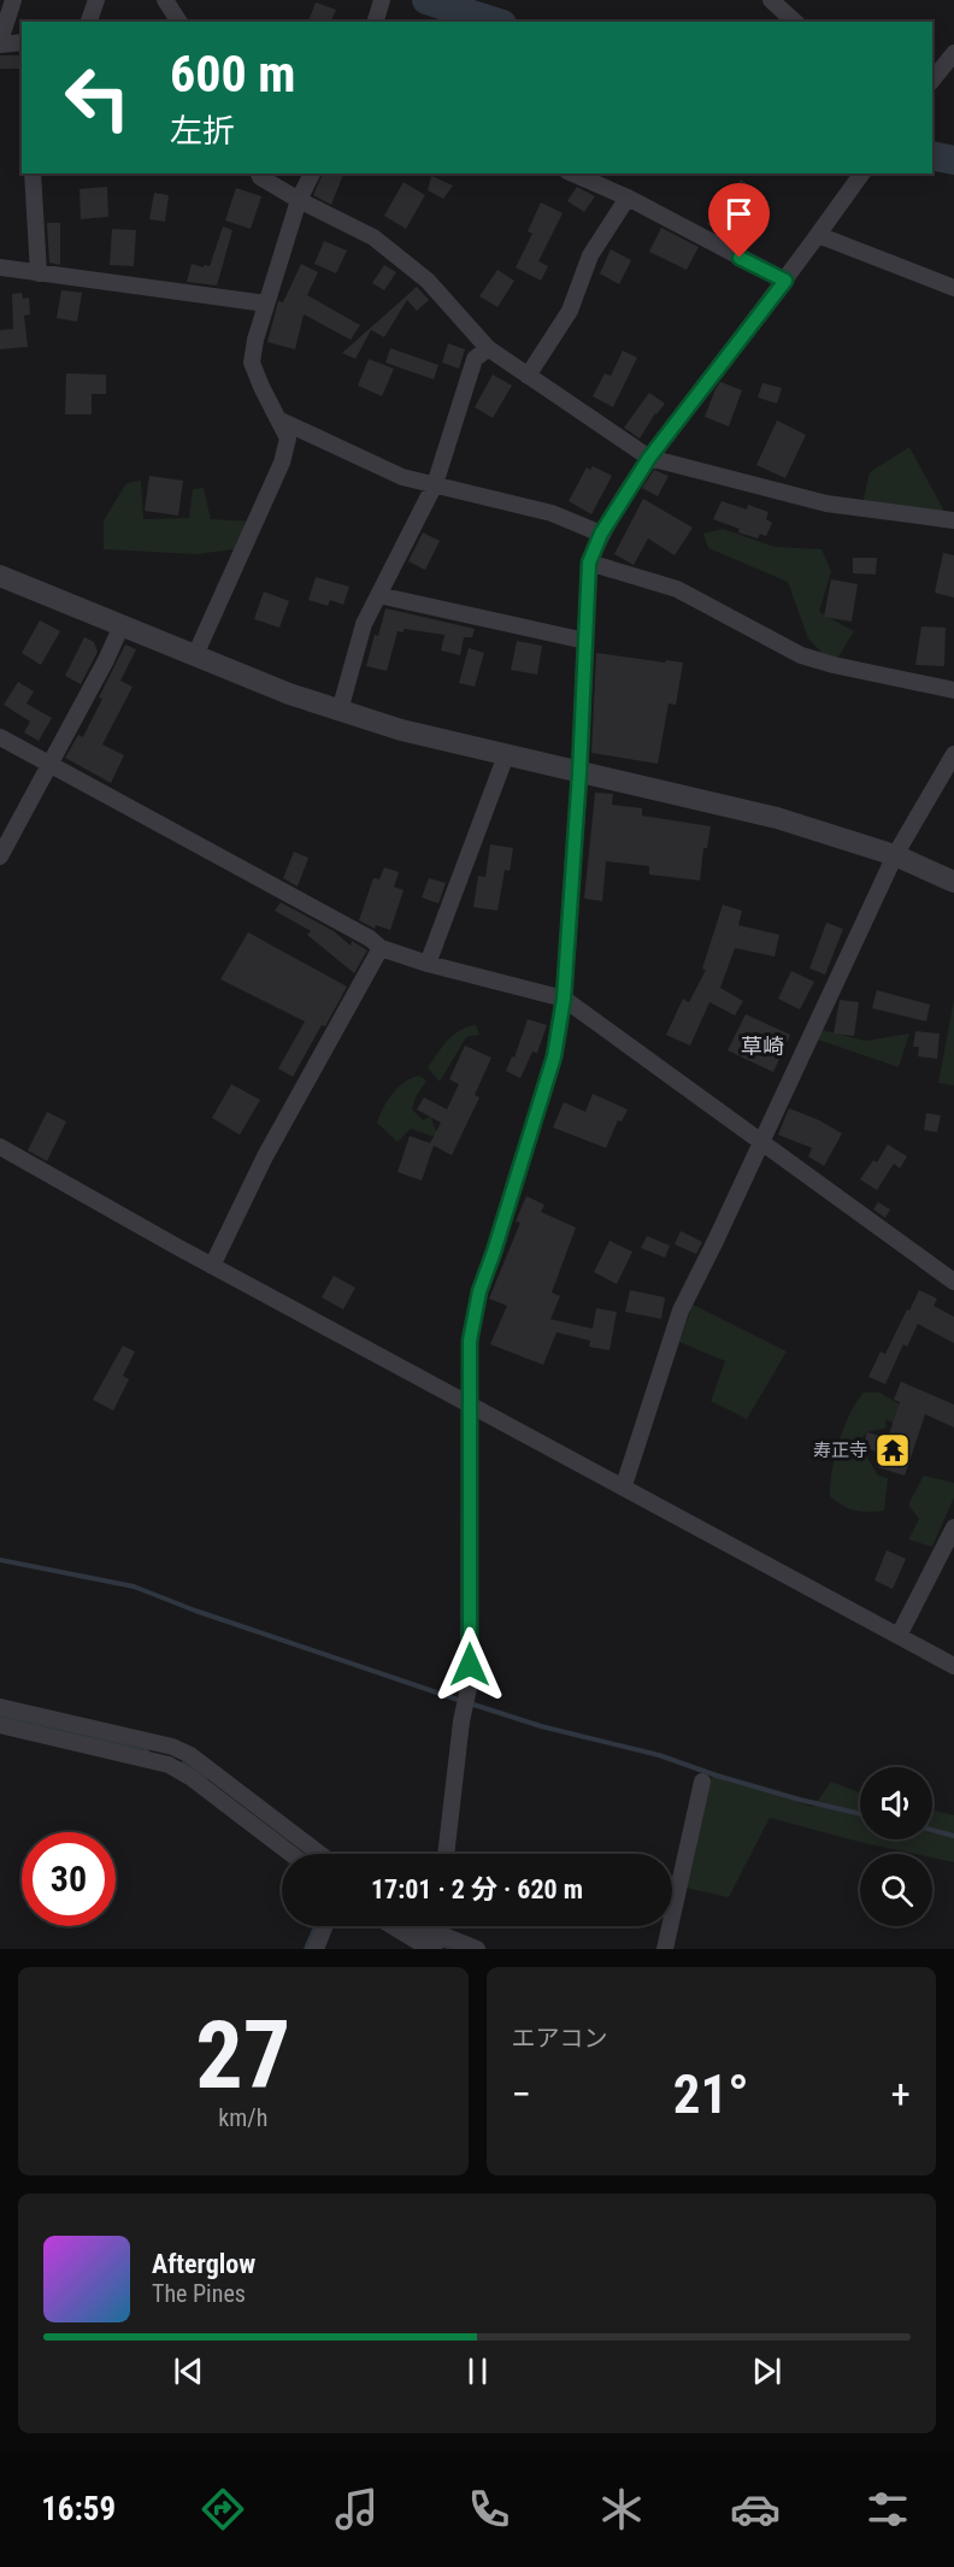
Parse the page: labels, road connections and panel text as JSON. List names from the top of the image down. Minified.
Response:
{"districts":["草崎"],"places":{"temple":["寿正寺"]},"page":{"turn":["600 m","左折"],"limit":"30","trip":"17:01 · 2 分 · 620 m","tile":[["27","km/h"],"エアコン"],"heat":["−","21°","+"],"song":["Afterglow","The Pines"],"tabs":"16:59"}}
